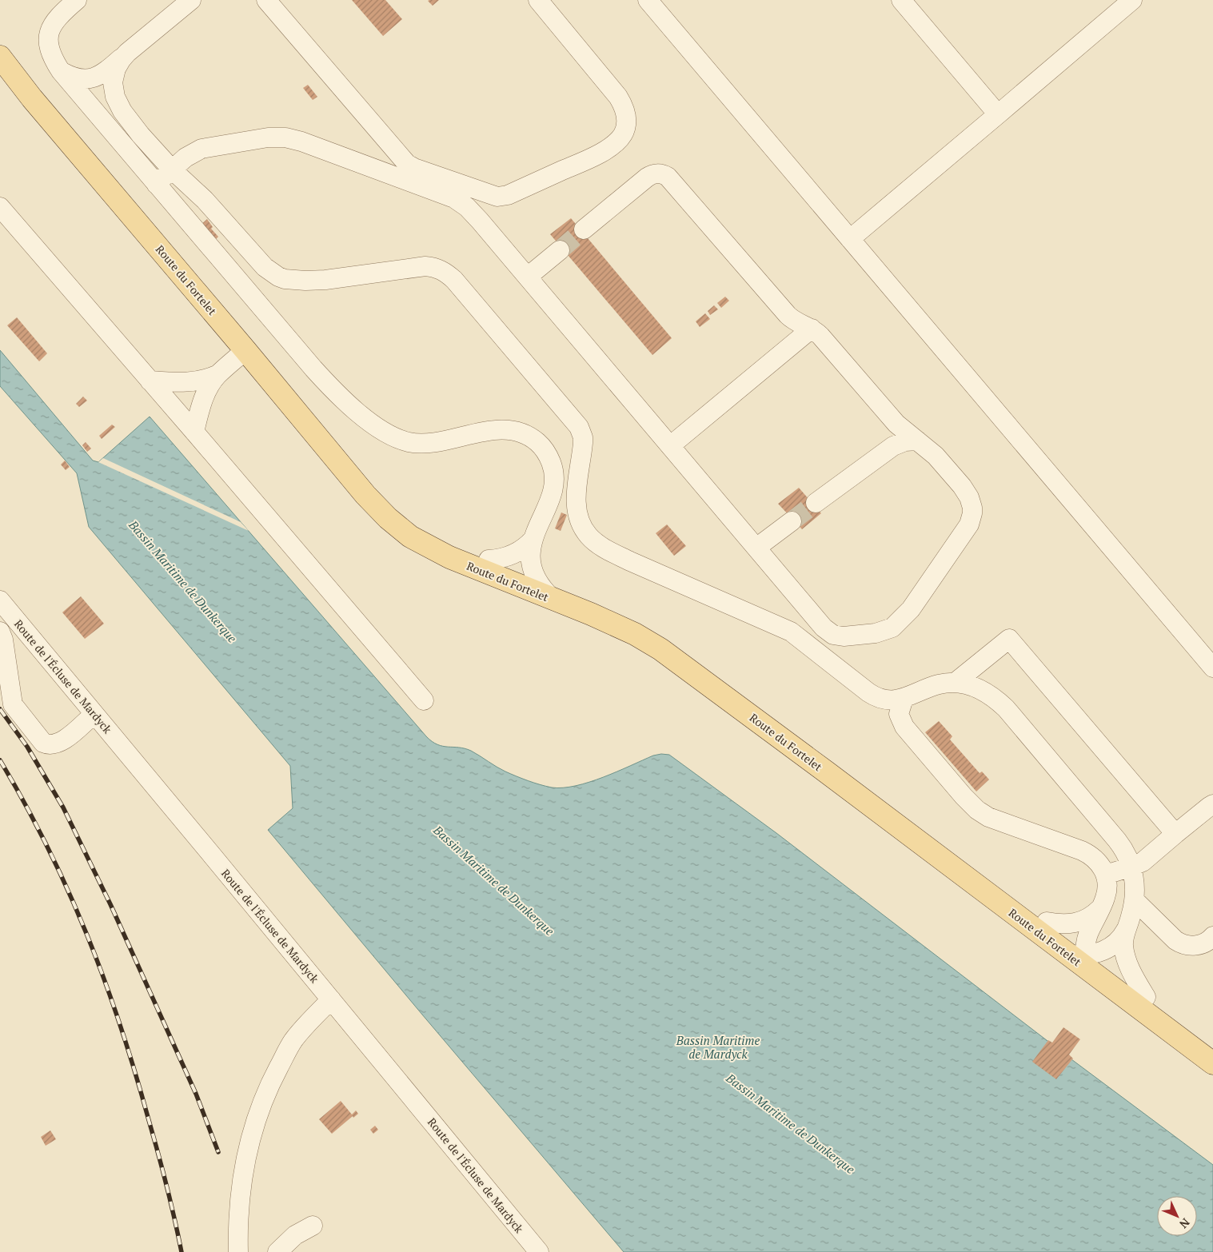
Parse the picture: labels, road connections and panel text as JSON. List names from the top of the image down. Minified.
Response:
{"streets":{"main road":["Route du Fortelet"],"street":["Route de l'Écluse de Mardyck"]},"water":["Bassin Maritime de Dunkerque","Bassin Maritime de Mardyck"],"north":"bottom right"}
